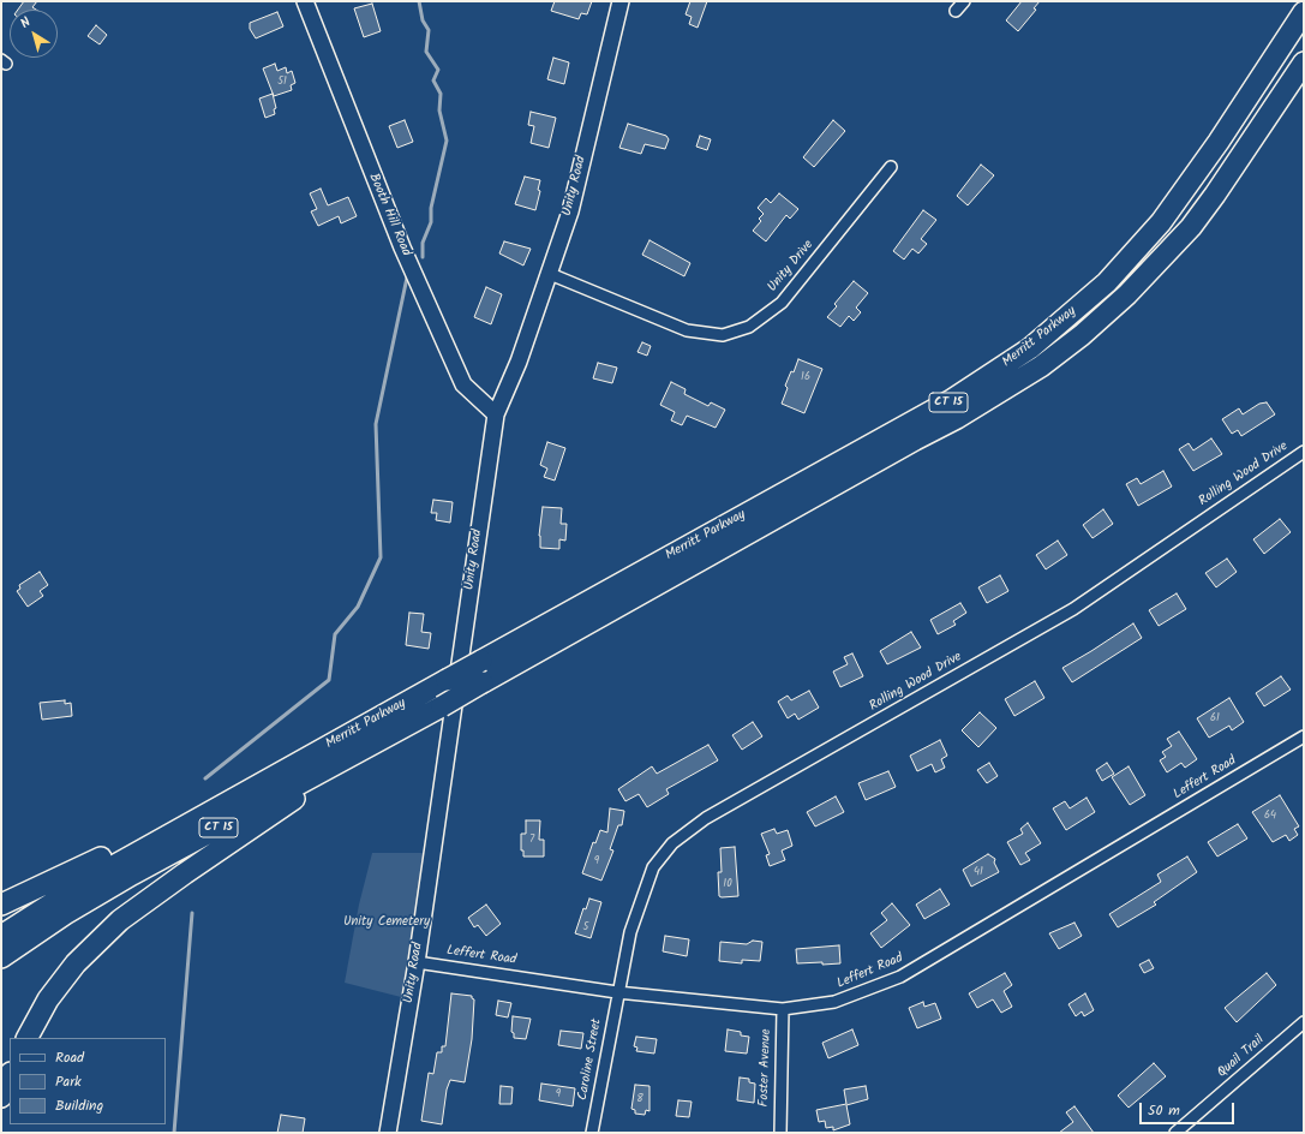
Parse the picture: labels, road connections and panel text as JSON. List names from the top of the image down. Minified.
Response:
{"streets":{"highway":["Merritt Parkway","CT 15"],"main road":["Unity Road","Booth Hill Road"],"street":["Unity Drive","Rolling Wood Drive","Leffert Road","Quail Trail","Caroline Street","Foster Avenue"]},"crossings":[["Unity Road","Booth Hill Road"],["Unity Road","Unity Drive"],["Unity Road","Leffert Road"],["Rolling Wood Drive","Leffert Road"],["Rolling Wood Drive","Caroline Street"],["Leffert Road","Caroline Street"],["Leffert Road","Foster Avenue"]],"parks":["Unity Cemetery"],"house_numbers":["51","16","61","64","7","9","41","10","5","9","8"],"legend":["Road","Park","Building"],"scale_bar":"50 m","north":"top left"}
